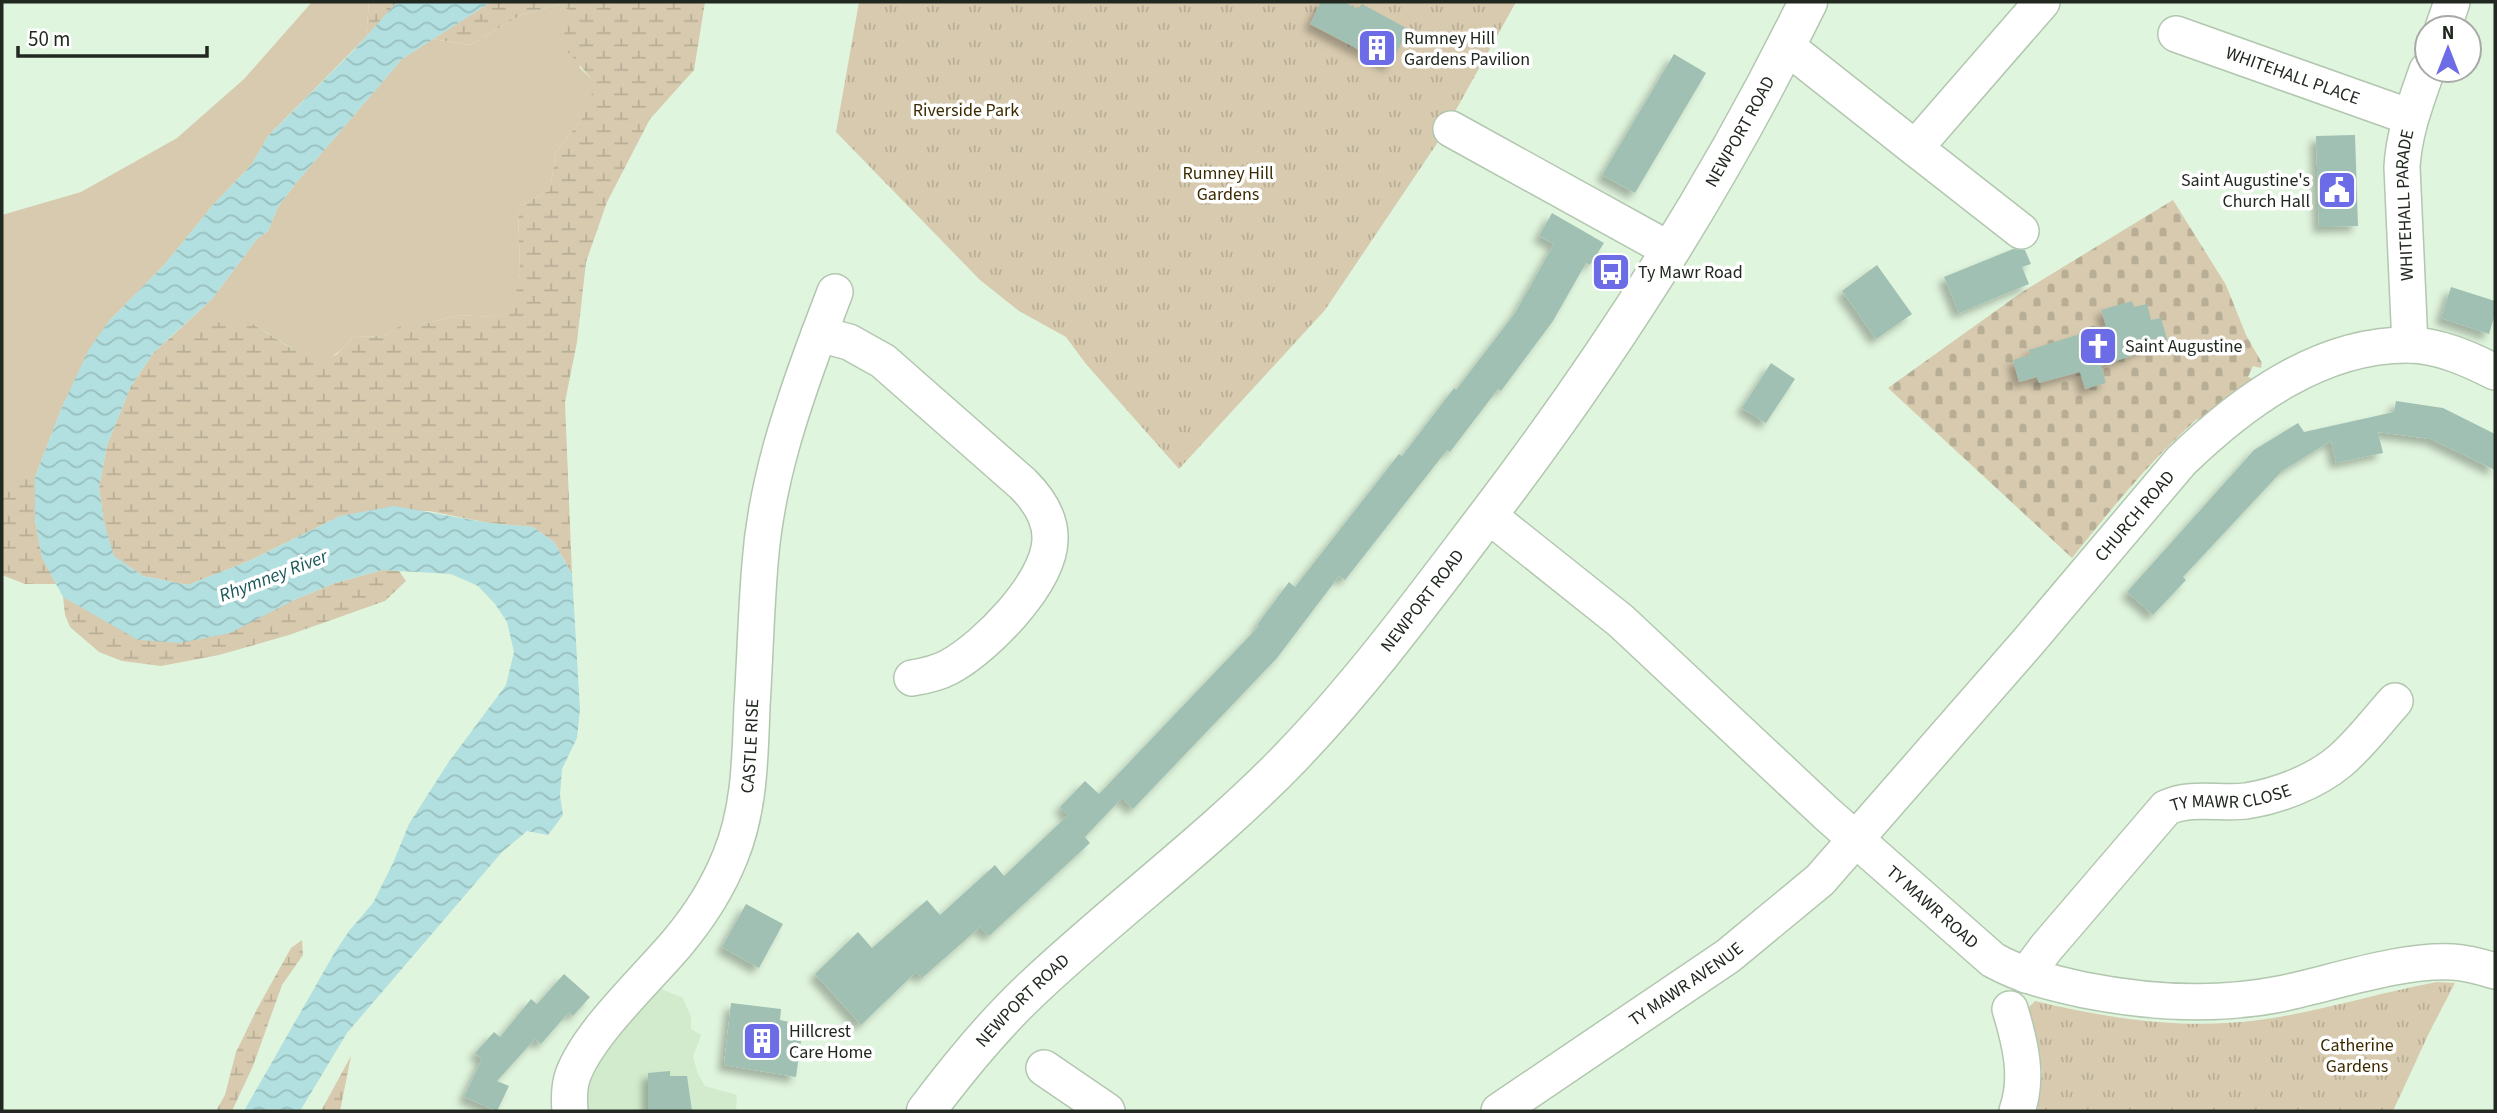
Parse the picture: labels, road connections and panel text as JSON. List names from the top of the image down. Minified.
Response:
{"streets":{"main road":["NEWPORT ROAD"],"street":["WHITEHALL PLACE","WHITEHALL PARADE","CHURCH ROAD","CASTLE RISE","TY MAWR CLOSE","TY MAWR ROAD","TY MAWR AVENUE"]},"crossings":[["WHITEHALL PLACE","WHITEHALL PARADE"],["NEWPORT ROAD","TY MAWR ROAD"],["WHITEHALL PARADE","CHURCH ROAD"],["CHURCH ROAD","TY MAWR ROAD"],["CHURCH ROAD","TY MAWR AVENUE"],["TY MAWR CLOSE","TY MAWR ROAD"],["TY MAWR ROAD","TY MAWR AVENUE"]],"water":["Rhymney River"],"parks":["Riverside Park","Rumney Hill Gardens","Catherine Gardens"],"places":{"building":["Rumney Hill Gardens Pavilion","Hillcrest Care Home"],"public building":["Saint Augustine's Church Hall"],"bus stop":["Ty Mawr Road"],"church":["Saint Augustine"]},"scale_bar":"50 m","north":"top"}
